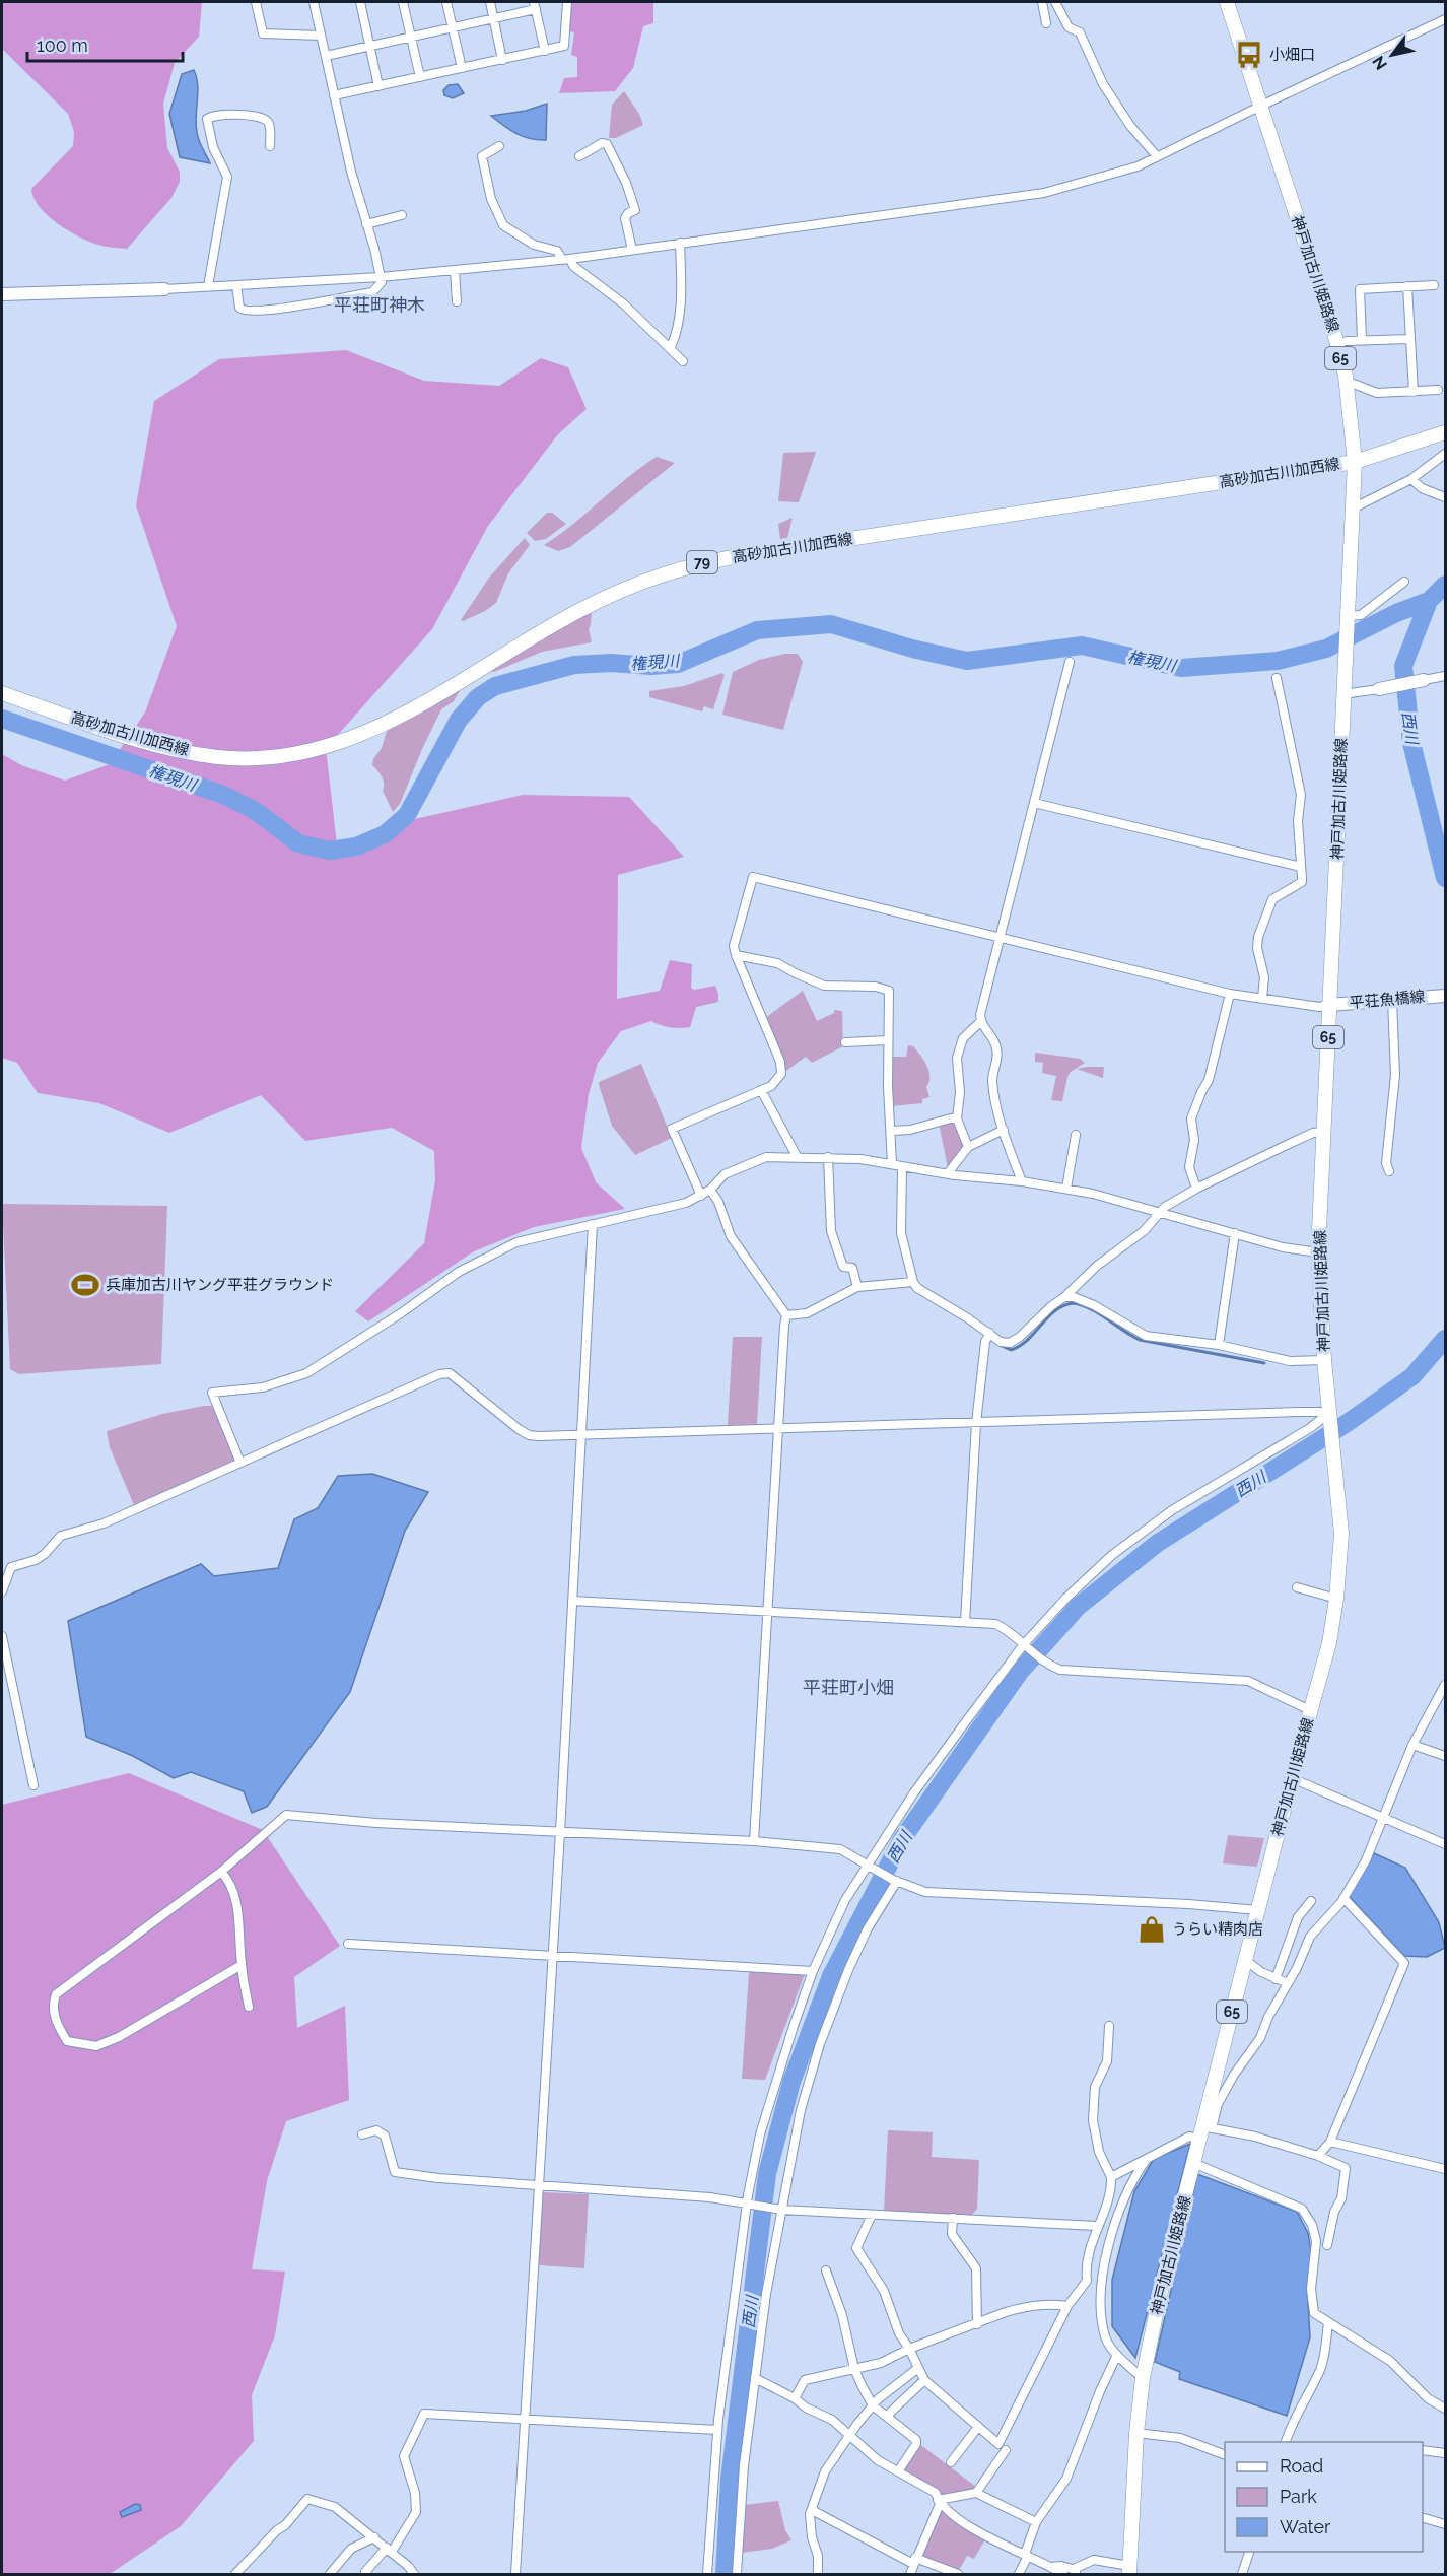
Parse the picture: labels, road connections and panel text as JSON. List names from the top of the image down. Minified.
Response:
{"streets":{"main road":["神戸加古川姫路線","65","高砂加古川加西線","79"],"street":["平荘魚橋線"]},"crossings":[["神戸加古川姫路線","高砂加古川加西線"],["神戸加古川姫路線","平荘魚橋線"]],"districts":["平荘町神木","平荘町小畑"],"water":["権現川","西川"],"places":{"bus stop":["小畑口"],"sports":["兵庫加古川ヤング平荘グラウンド"],"shop":["うらい精肉店"]},"legend":["Road","Park","Water"],"scale_bar":"100 m","north":"bottom left"}
